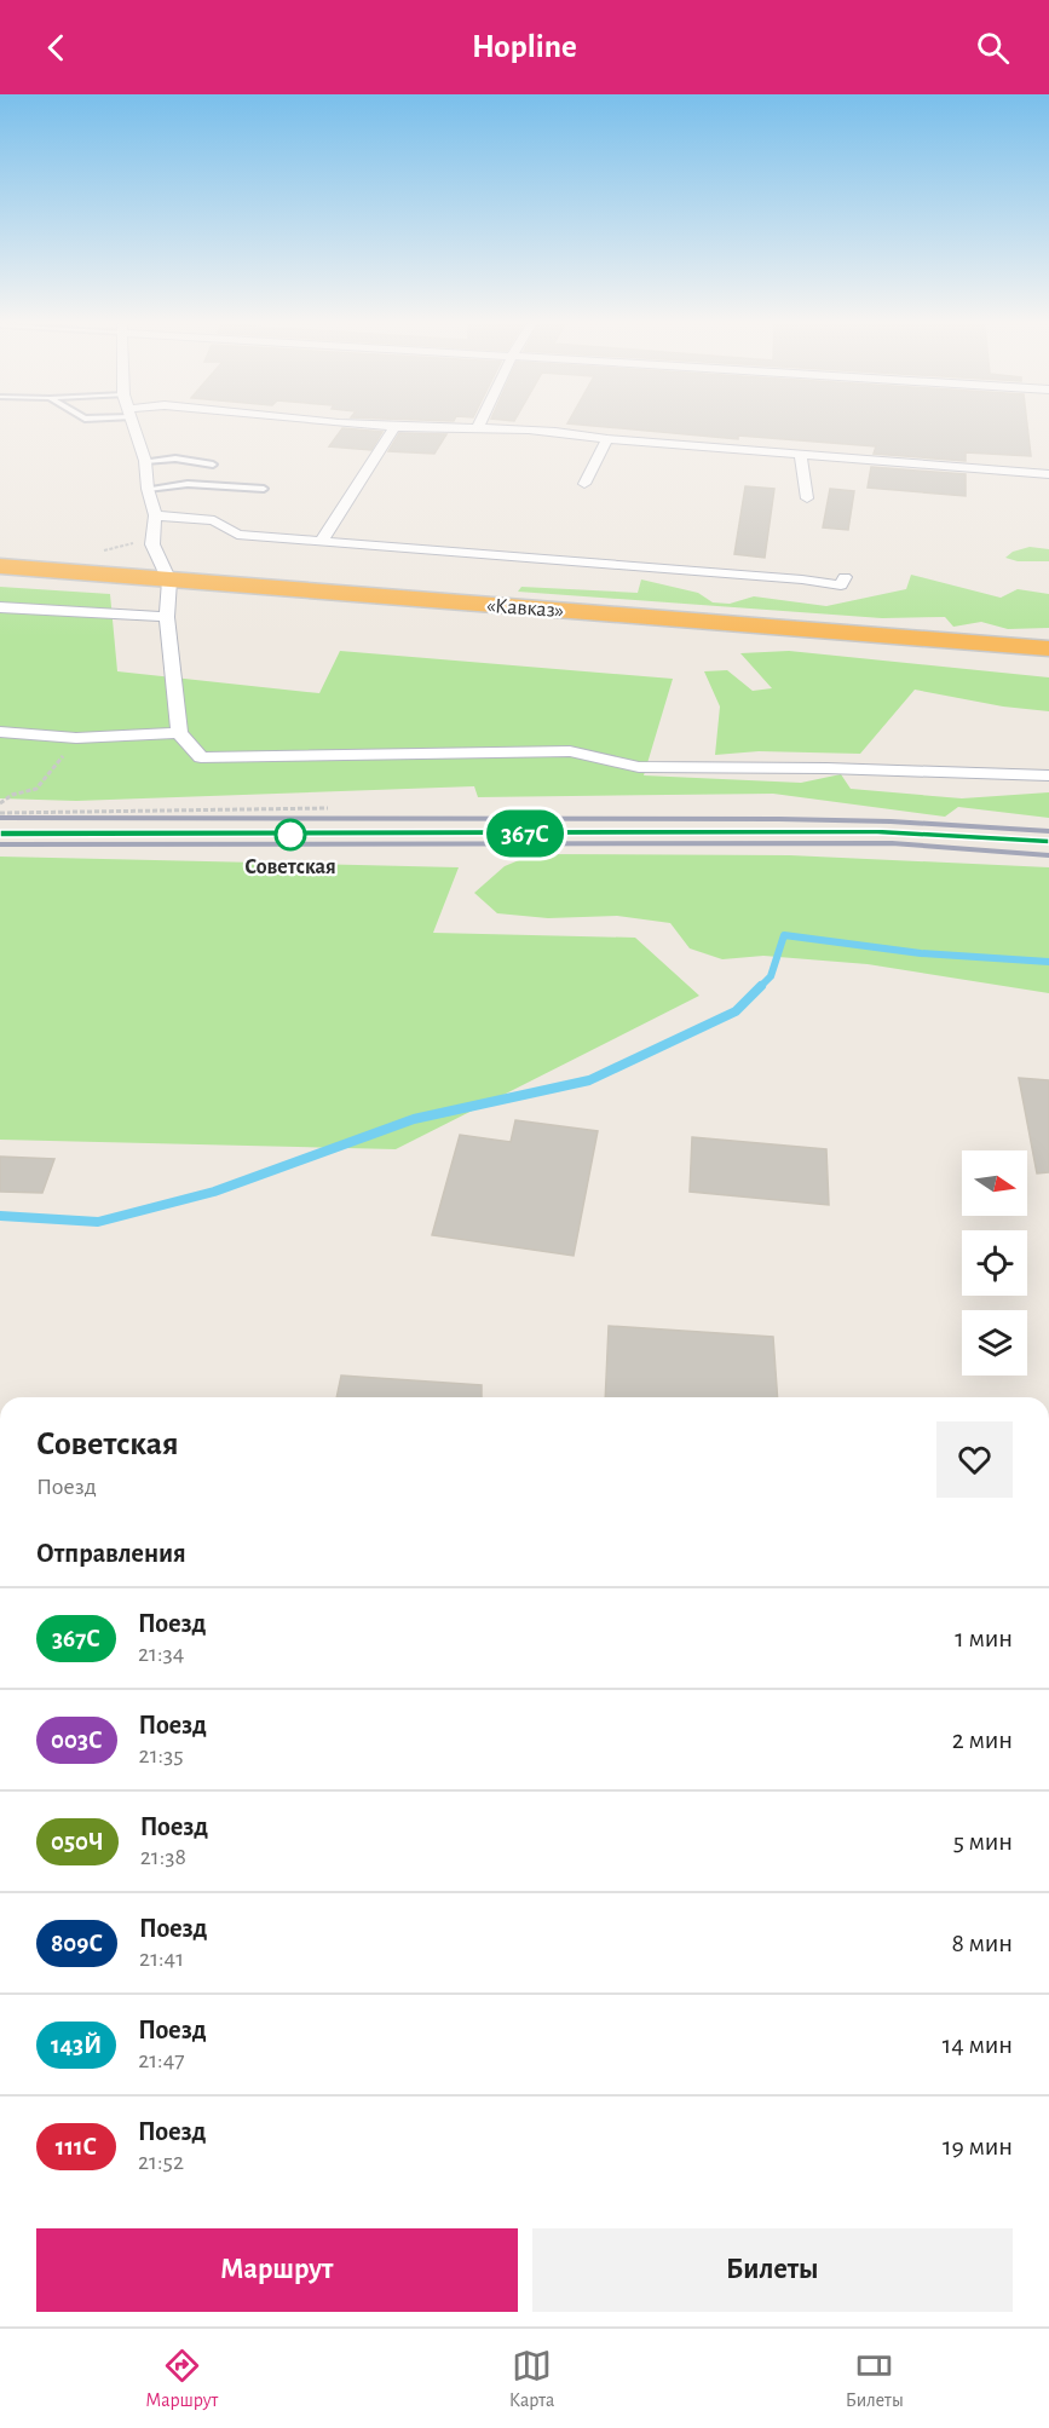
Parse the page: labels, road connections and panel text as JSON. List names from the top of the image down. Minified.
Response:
{"streets":{"highway":["«Кавказ»"]},"places":["Советская"],"north":"right","page":{"header":"Hopline","on_map":"367С","heading":[["Советская","Поезд"],"Отправления"],"list":[{"mark":"367С","name":"Поезд","note":"21:34","value":"1 мин"},{"mark":"003С","name":"Поезд","note":"21:35","value":"2 мин"},{"mark":"050Ч","name":"Поезд","note":"21:38","value":"5 мин"},{"mark":"809С","name":"Поезд","note":"21:41","value":"8 мин"},{"mark":"143Й","name":"Поезд","note":"21:47","value":"14 мин"},{"mark":"111С","name":"Поезд","note":"21:52","value":"19 мин"}],"buttons":["Маршрут","Билеты"],"tabs":["Маршрут","Карта","Билеты"]}}
